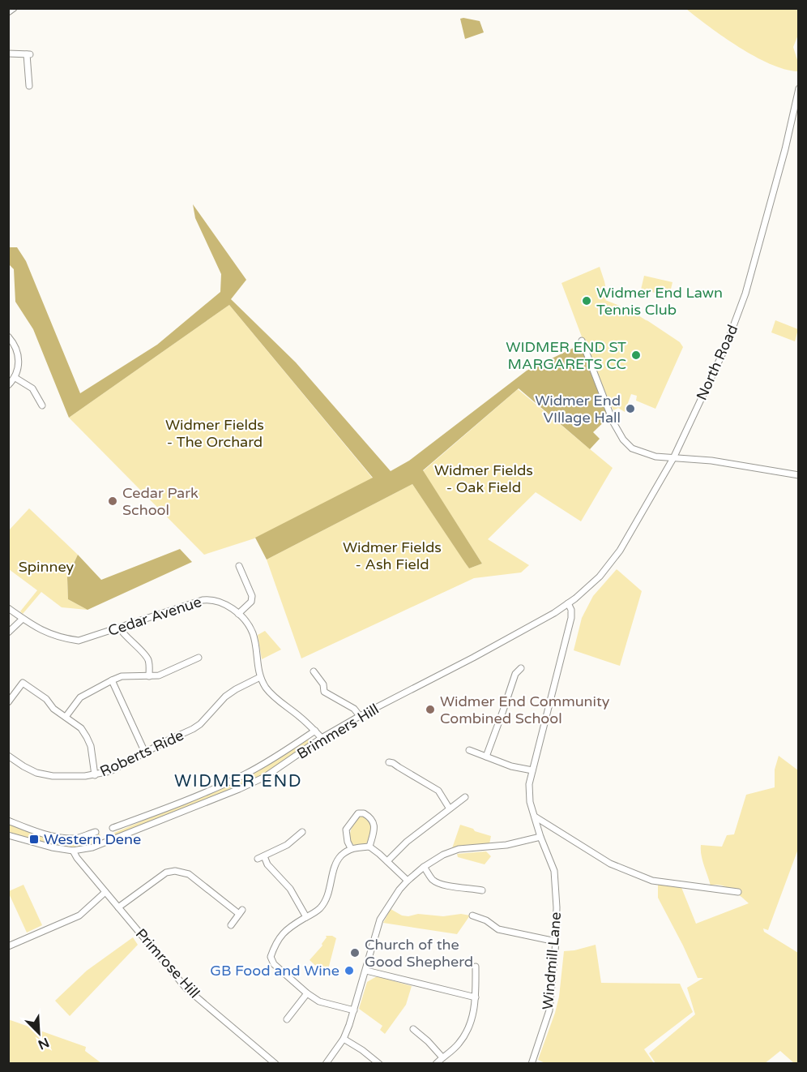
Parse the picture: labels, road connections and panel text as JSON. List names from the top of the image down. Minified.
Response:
{"streets":{"street":["North Road","Cedar Avenue","Brimmers Hill","Roberts Ride","Windmill Lane","Primrose Hill"]},"crossings":[["North Road","Brimmers Hill"],["North Road","Windmill Lane"],["Cedar Avenue","Brimmers Hill"],["Cedar Avenue","Roberts Ride"],["Brimmers Hill","Windmill Lane"],["Brimmers Hill","Primrose Hill"]],"districts":["WIDMER END"],"parks":["Widmer Fields - The Orchard","Widmer Fields - Oak Field","Widmer Fields - Ash Field","Spinney"],"places":{"other":["Widmer End Lawn Tennis Club","WIDMER END ST MARGARETS CC","Widmer End VIllage Hall","Cedar Park School","Widmer End Community Combined School","Church of the Good Shepherd","GB Food and Wine"],"transit":["Western Dene"]},"north":"bottom right"}
